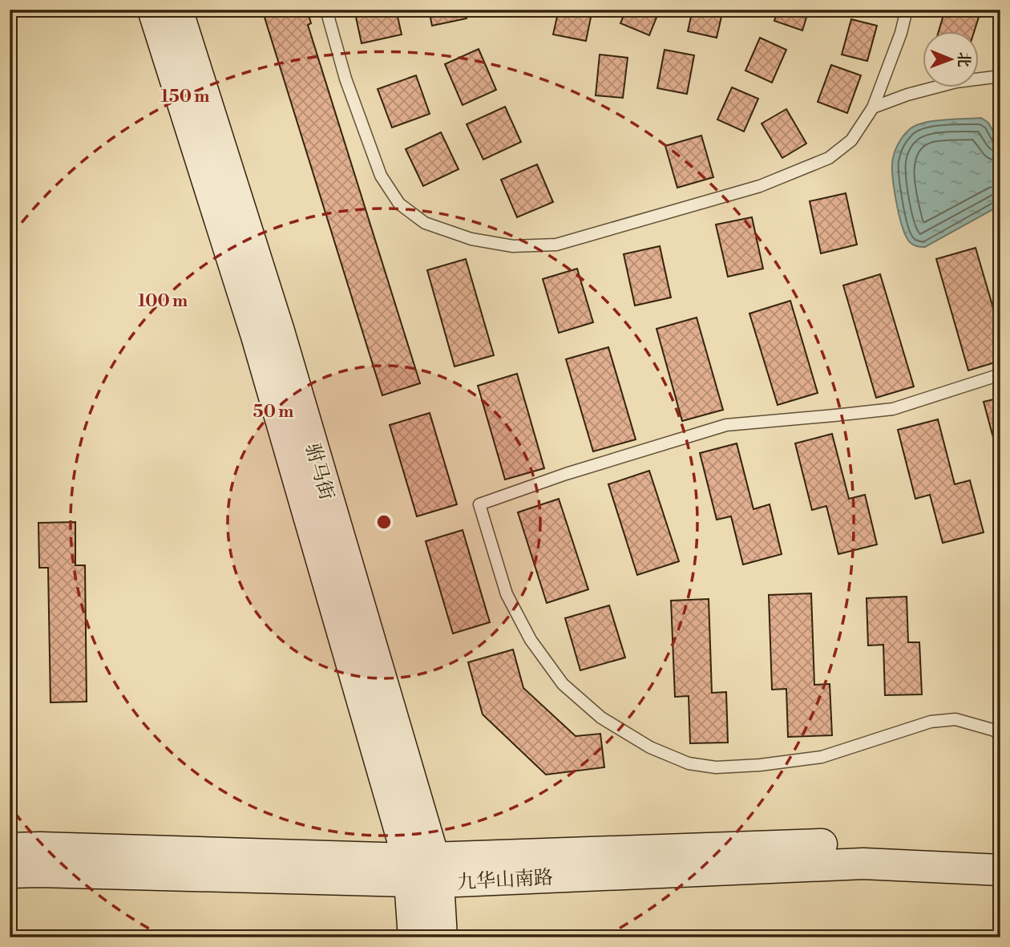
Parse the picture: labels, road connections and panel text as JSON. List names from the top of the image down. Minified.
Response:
{"streets":{"main road":["驸马街","九华山南路"]},"crossings":[["驸马街","九华山南路"]],"north":"right","rings":["150 m","100 m","50 m"]}
